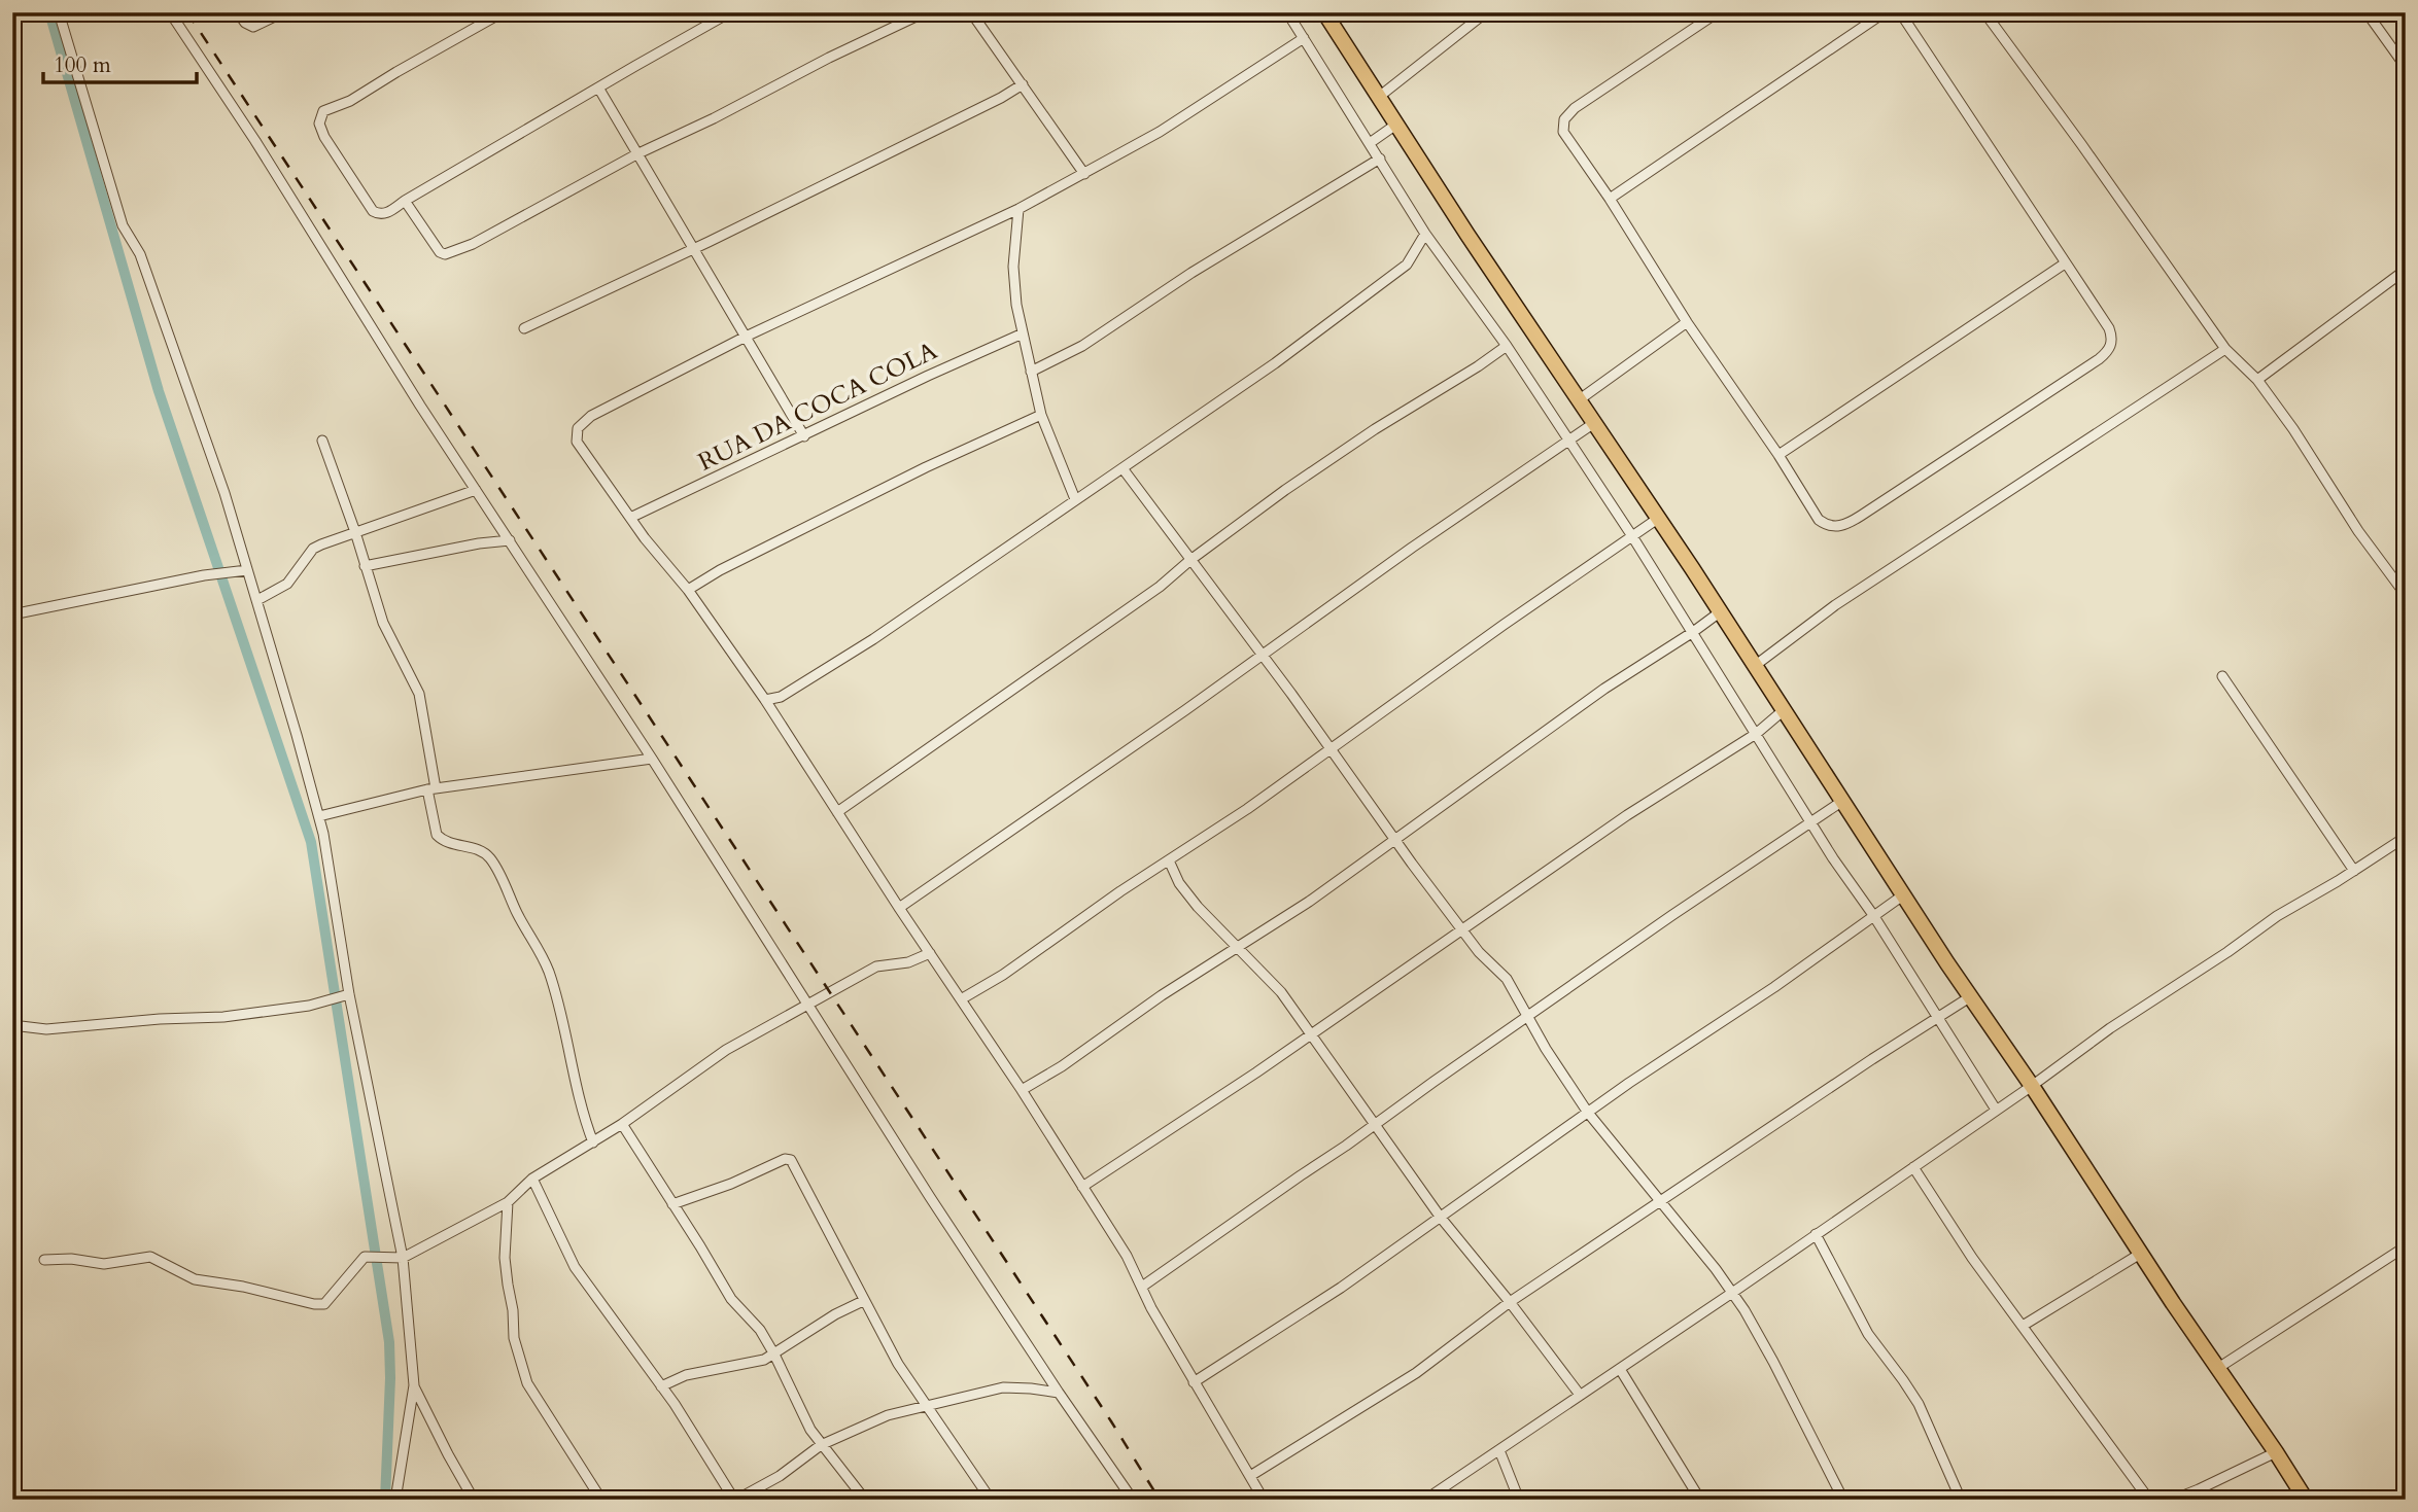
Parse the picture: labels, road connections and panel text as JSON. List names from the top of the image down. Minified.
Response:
{"streets":{"street":["RUA DA COCA COLA"]},"scale_bar":"100 m"}
